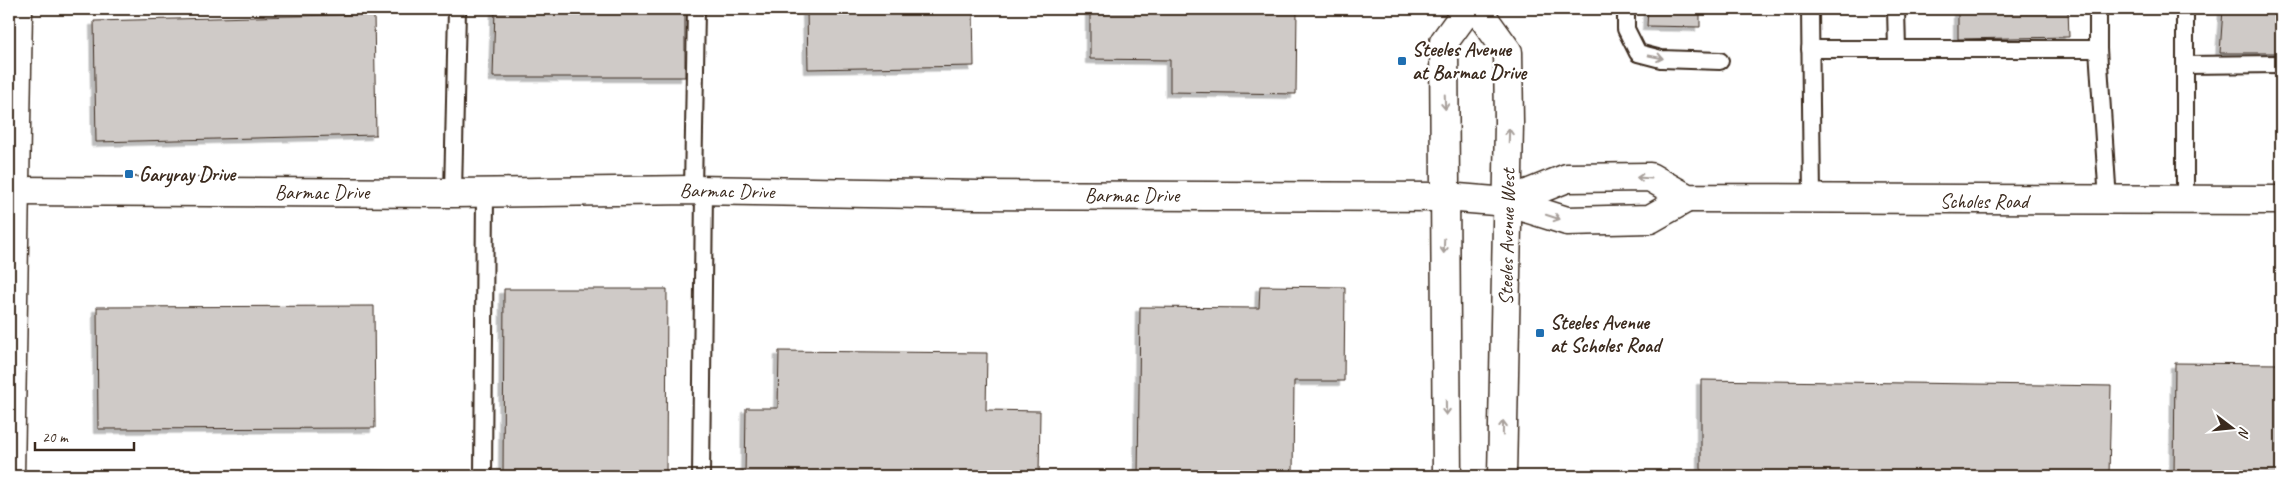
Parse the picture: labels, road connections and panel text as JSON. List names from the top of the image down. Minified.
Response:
{"streets":{"street":["Barmac Drive","Scholes Road","Steeles Avenue West"]},"crossings":[["Barmac Drive","Scholes Road"],["Barmac Drive","Steeles Avenue West"],["Scholes Road","Steeles Avenue West"]],"places":{"transit":["Steeles Avenue at Barmac Drive","Garyray Drive","Steeles Avenue at Scholes Road"]},"scale_bar":"20 m","north":"right"}
